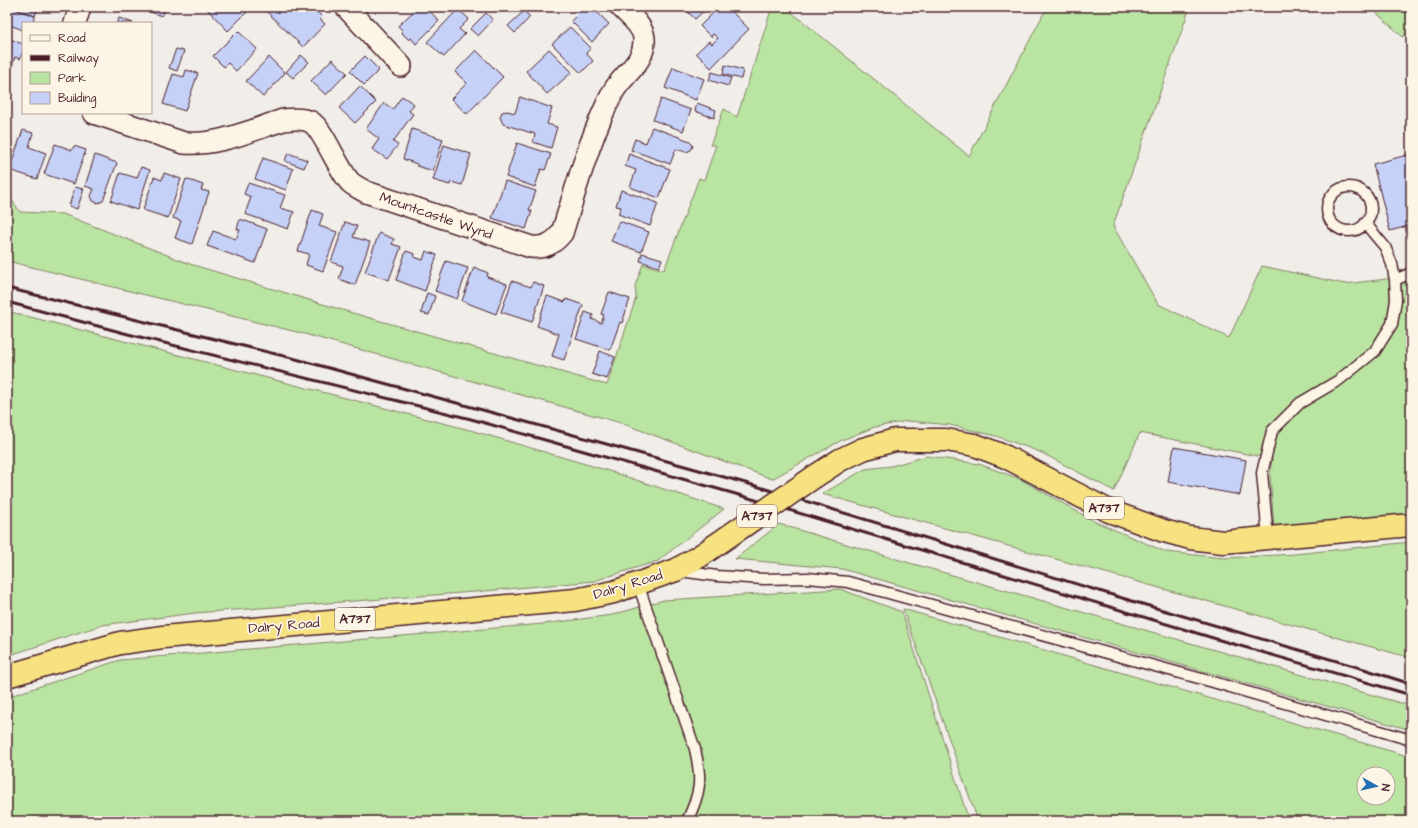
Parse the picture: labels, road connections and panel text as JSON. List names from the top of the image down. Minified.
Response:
{"streets":{"highway":["A737","Dalry Road"],"street":["Mountcastle Wynd"]},"crossings":[["A737","Dalry Road"]],"legend":["Road","Railway","Park","Building"],"north":"right"}
